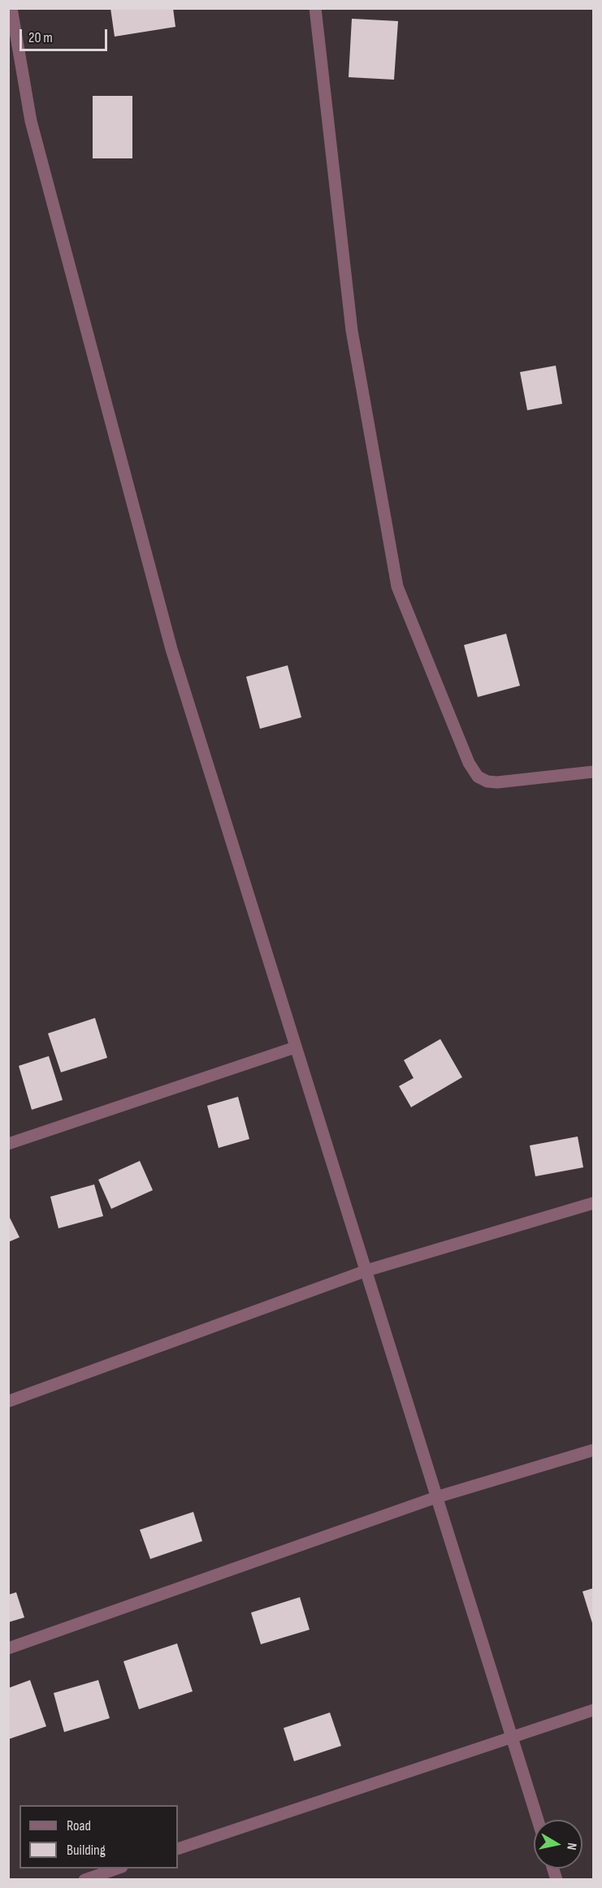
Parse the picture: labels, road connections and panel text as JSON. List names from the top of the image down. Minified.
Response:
{"legend":["Road","Building"],"scale_bar":"20 m","north":"right"}
